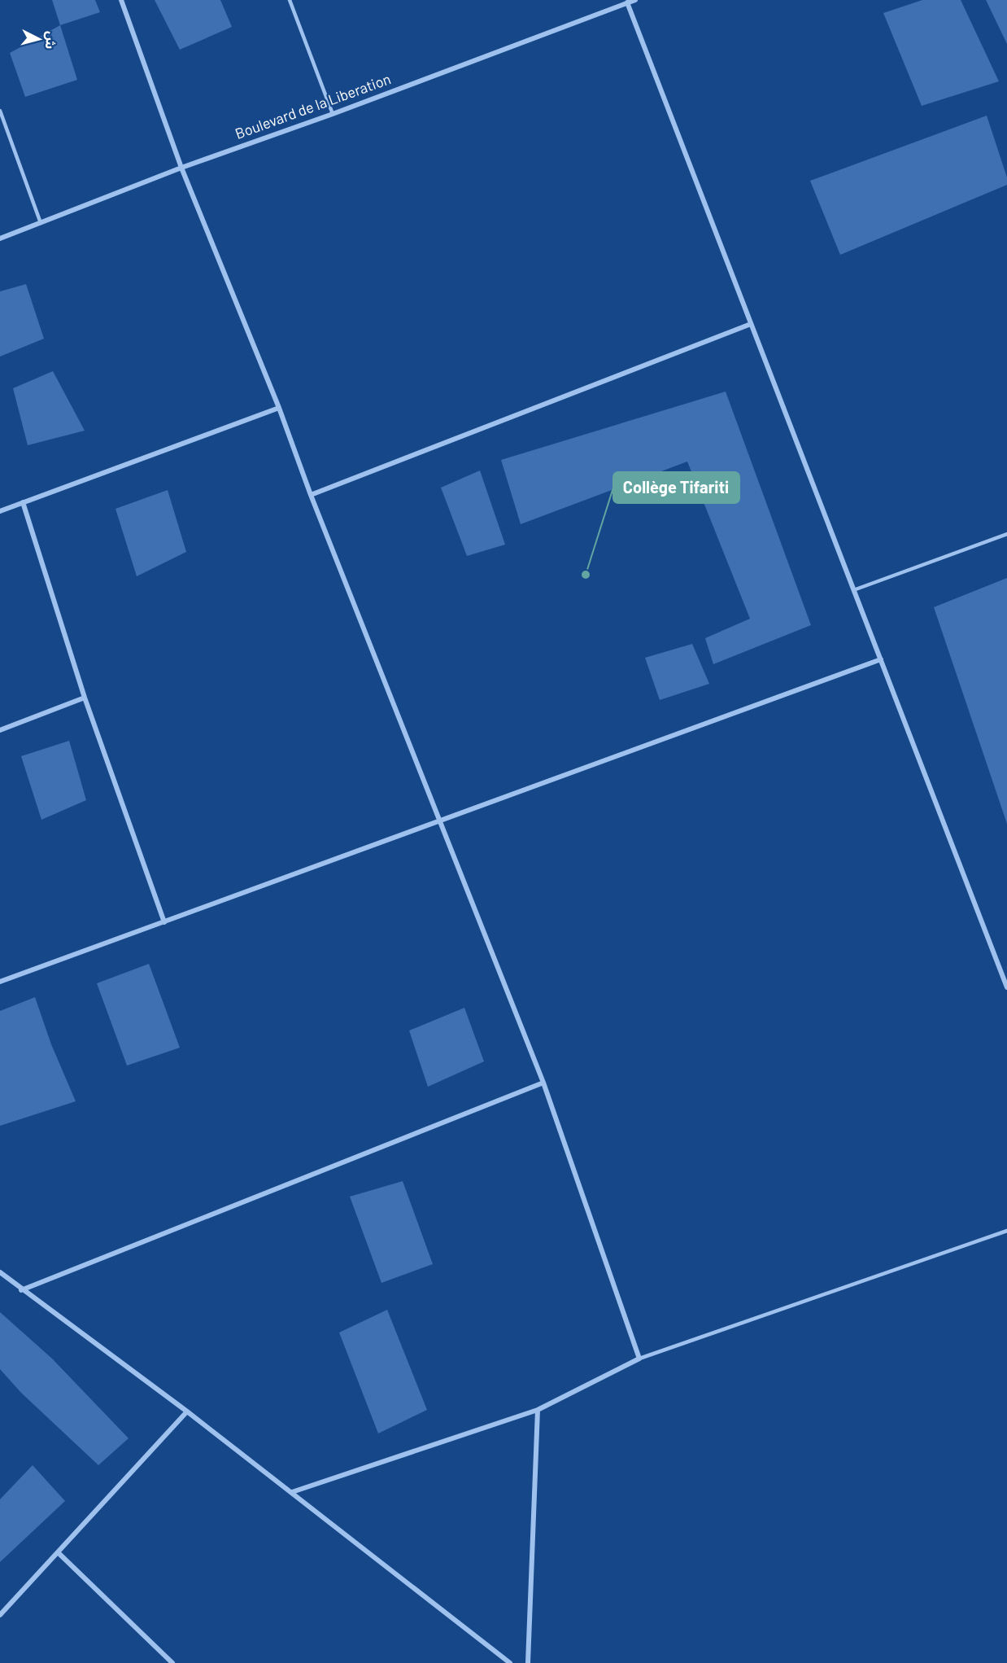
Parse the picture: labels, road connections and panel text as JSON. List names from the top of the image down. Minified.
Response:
{"streets":{"street":["Boulevard de la Liberation"]},"places":["Collège Tifariti"],"north":"right"}
